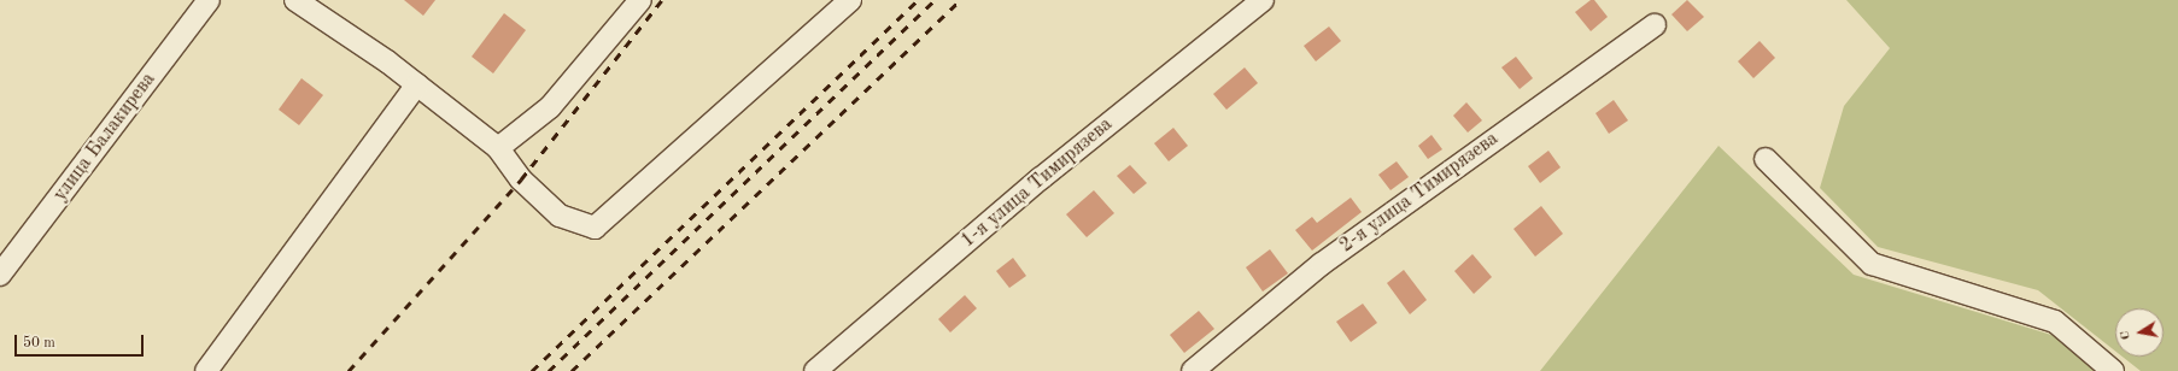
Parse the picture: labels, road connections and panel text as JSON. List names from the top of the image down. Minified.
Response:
{"streets":{"street":["улица Балакирева","1-я улица Тимирязева","2-я улица Тимирязева"]},"scale_bar":"50 m","north":"left"}
